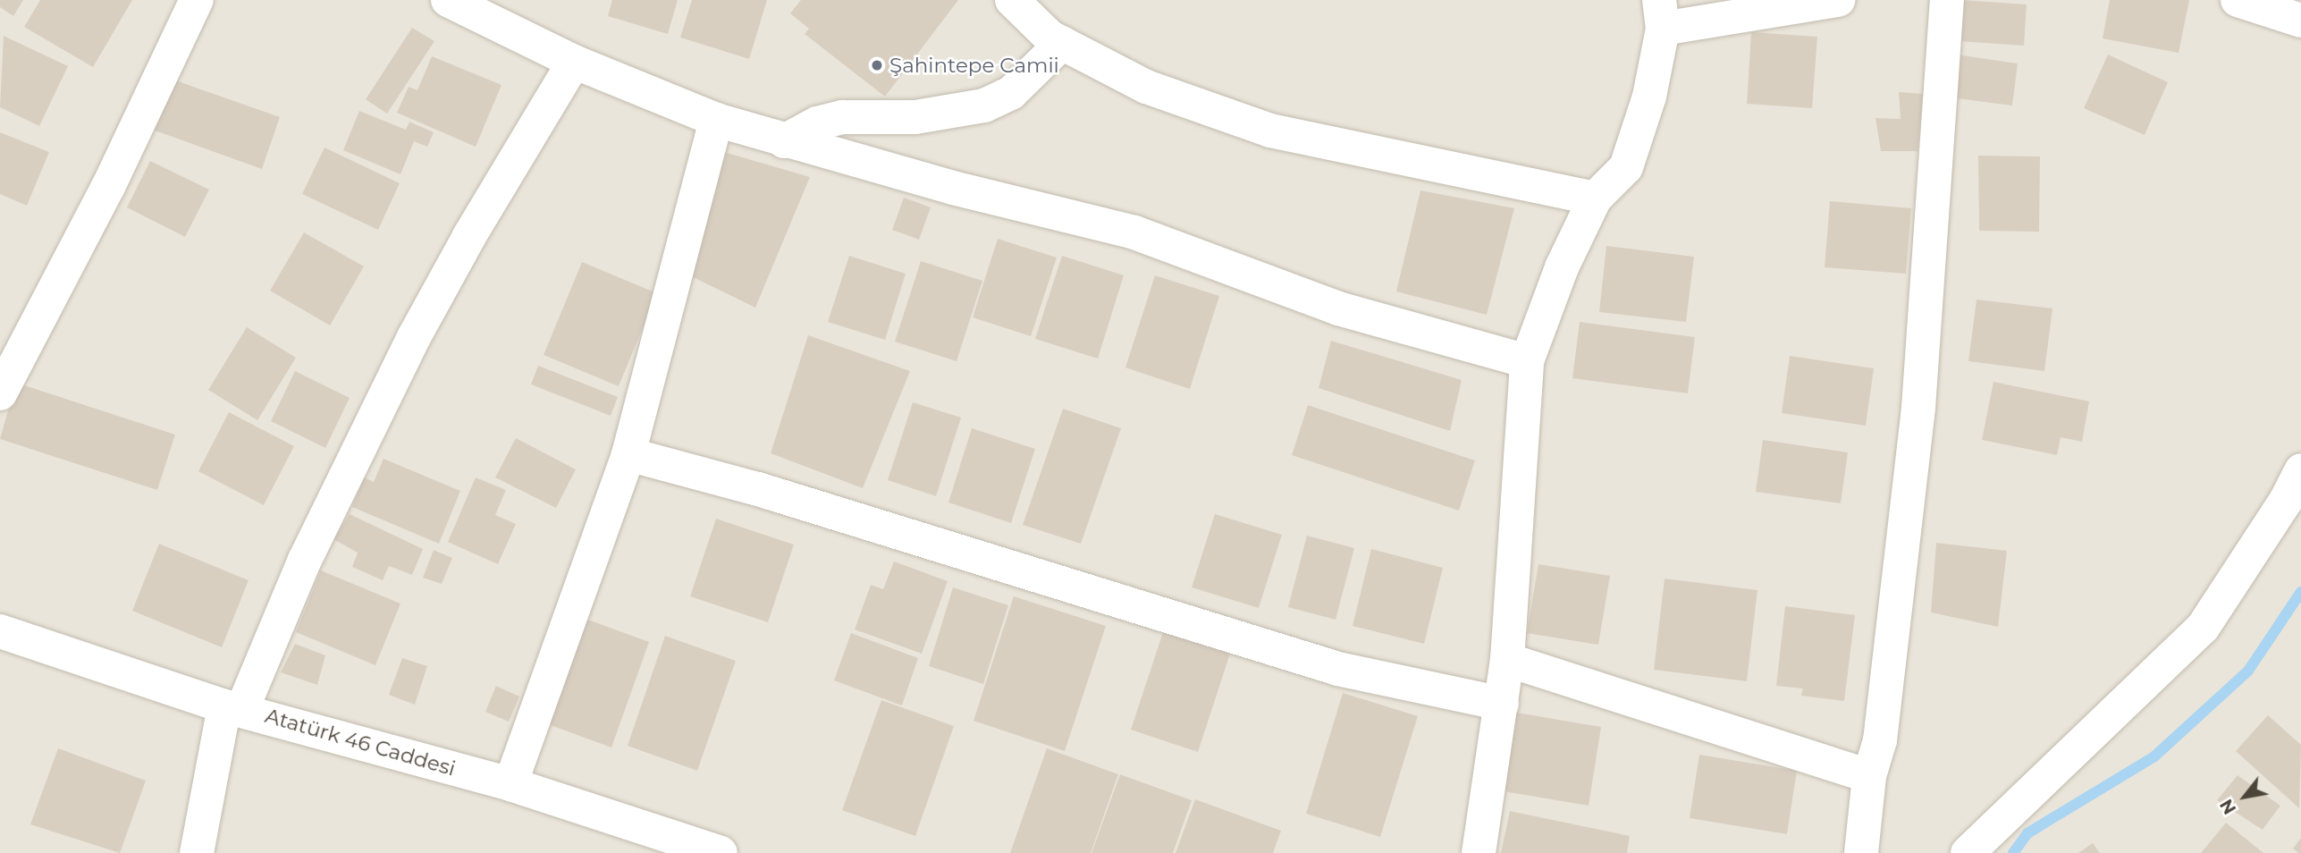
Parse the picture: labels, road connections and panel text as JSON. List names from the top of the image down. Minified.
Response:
{"streets":{"street":["Atatürk 46 Caddesi"]},"places":["Şahintepe Camii"],"north":"bottom left"}
